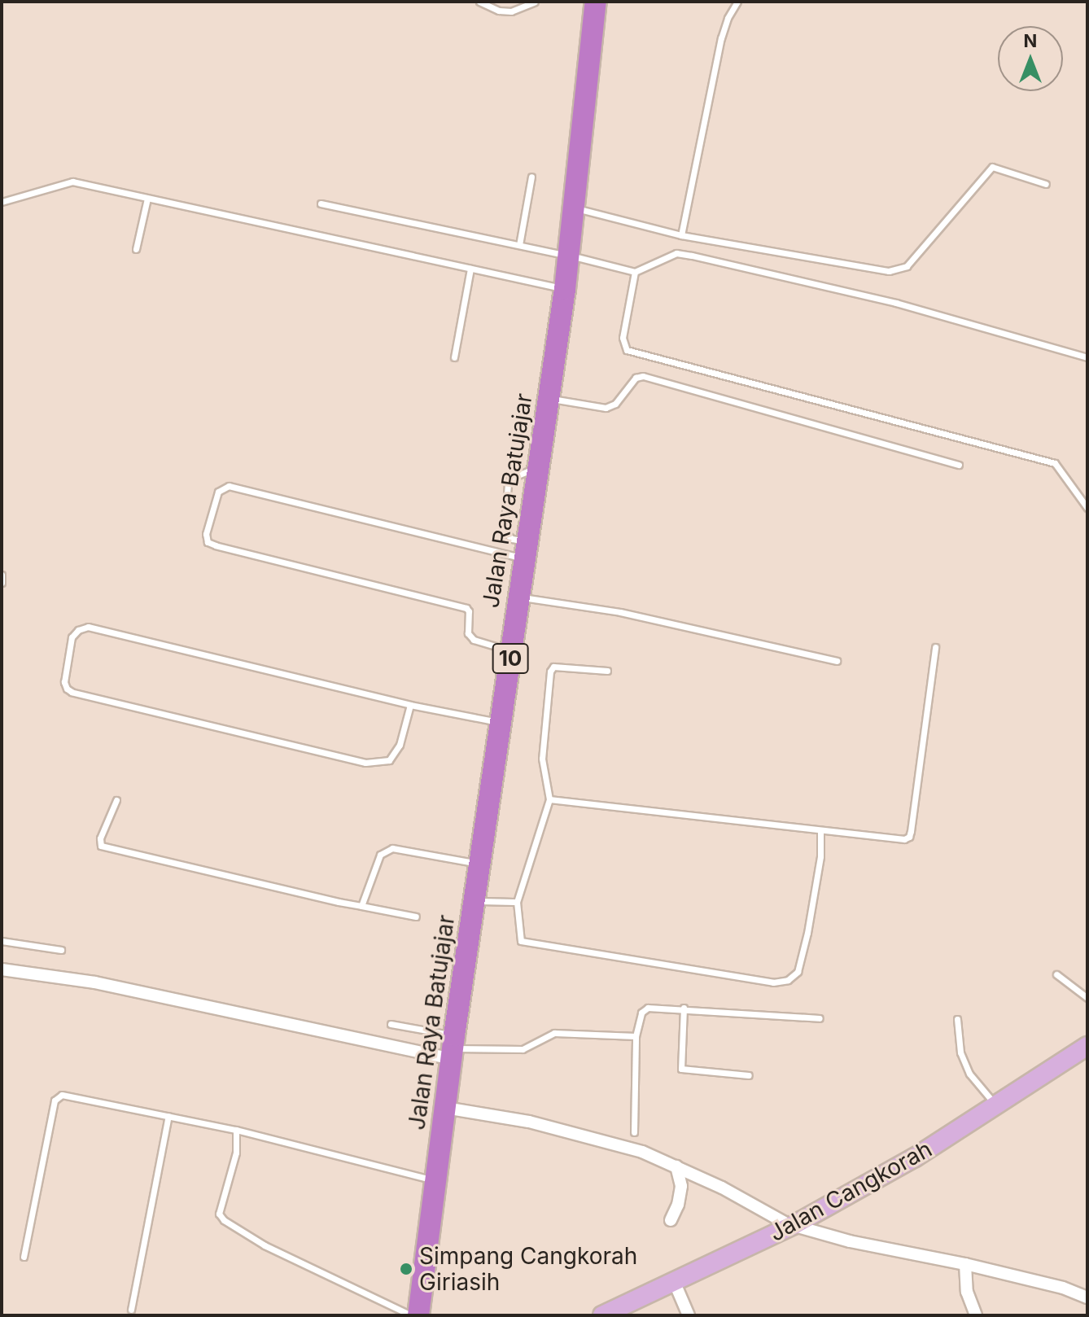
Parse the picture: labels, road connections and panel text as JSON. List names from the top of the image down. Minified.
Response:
{"streets":{"highway":["Jalan Raya Batujajar","10"],"main road":["Jalan Cangkorah"]},"places":["Simpang Cangkorah Giriasih"],"north":"top"}
